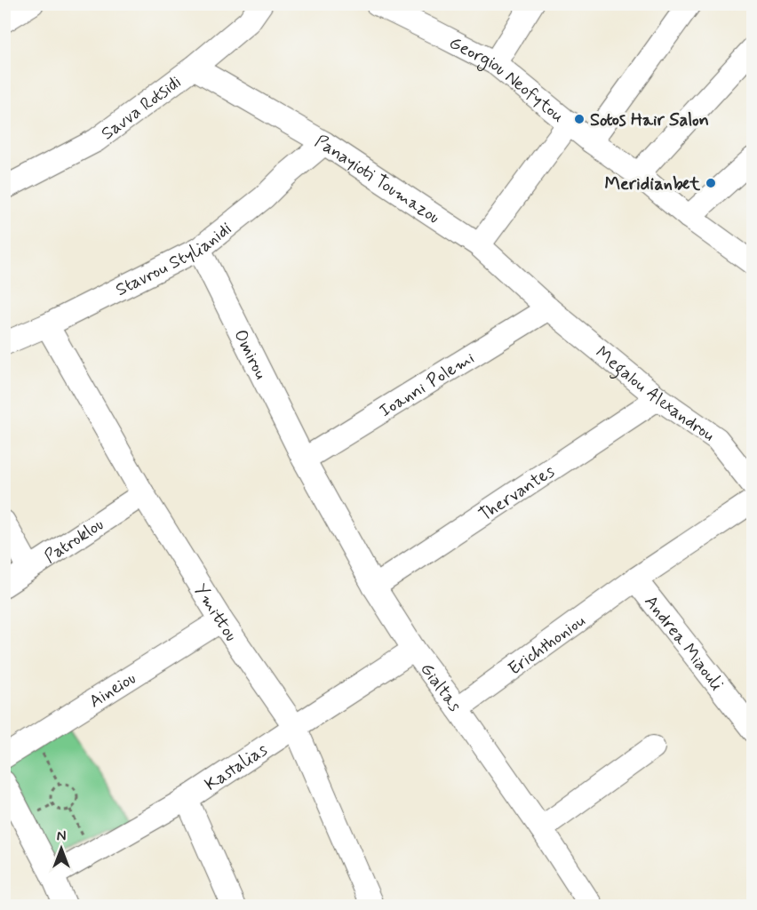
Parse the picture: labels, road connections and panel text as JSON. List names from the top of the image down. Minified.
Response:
{"streets":{"street":["Georgiou Neofytou","Savva Rotsidi","Panayioti Toumazou","Stavrou Stylianidi","Omirou","Ioanni Polemi","Megalou Alexandrou","Thervantes","Patroklou","Ymittou","Andrea Miaouli","Erichthoniou","Gialtas","Aineiou","Kastalias"]},"crossings":[["Savva Rotsidi","Panayioti Toumazou"],["Panayioti Toumazou","Stavrou Stylianidi"],["Panayioti Toumazou","Ioanni Polemi"],["Panayioti Toumazou","Megalou Alexandrou"],["Stavrou Stylianidi","Omirou"],["Stavrou Stylianidi","Ymittou"],["Omirou","Ioanni Polemi"],["Omirou","Gialtas"],["Ioanni Polemi","Megalou Alexandrou"],["Ioanni Polemi","Gialtas"],["Megalou Alexandrou","Thervantes"],["Thervantes","Gialtas"],["Patroklou","Ymittou"],["Ymittou","Aineiou"],["Ymittou","Kastalias"],["Andrea Miaouli","Erichthoniou"],["Erichthoniou","Gialtas"],["Gialtas","Kastalias"]],"places":["Sotos Hair Salon","Meridianbet"],"north":"top"}
